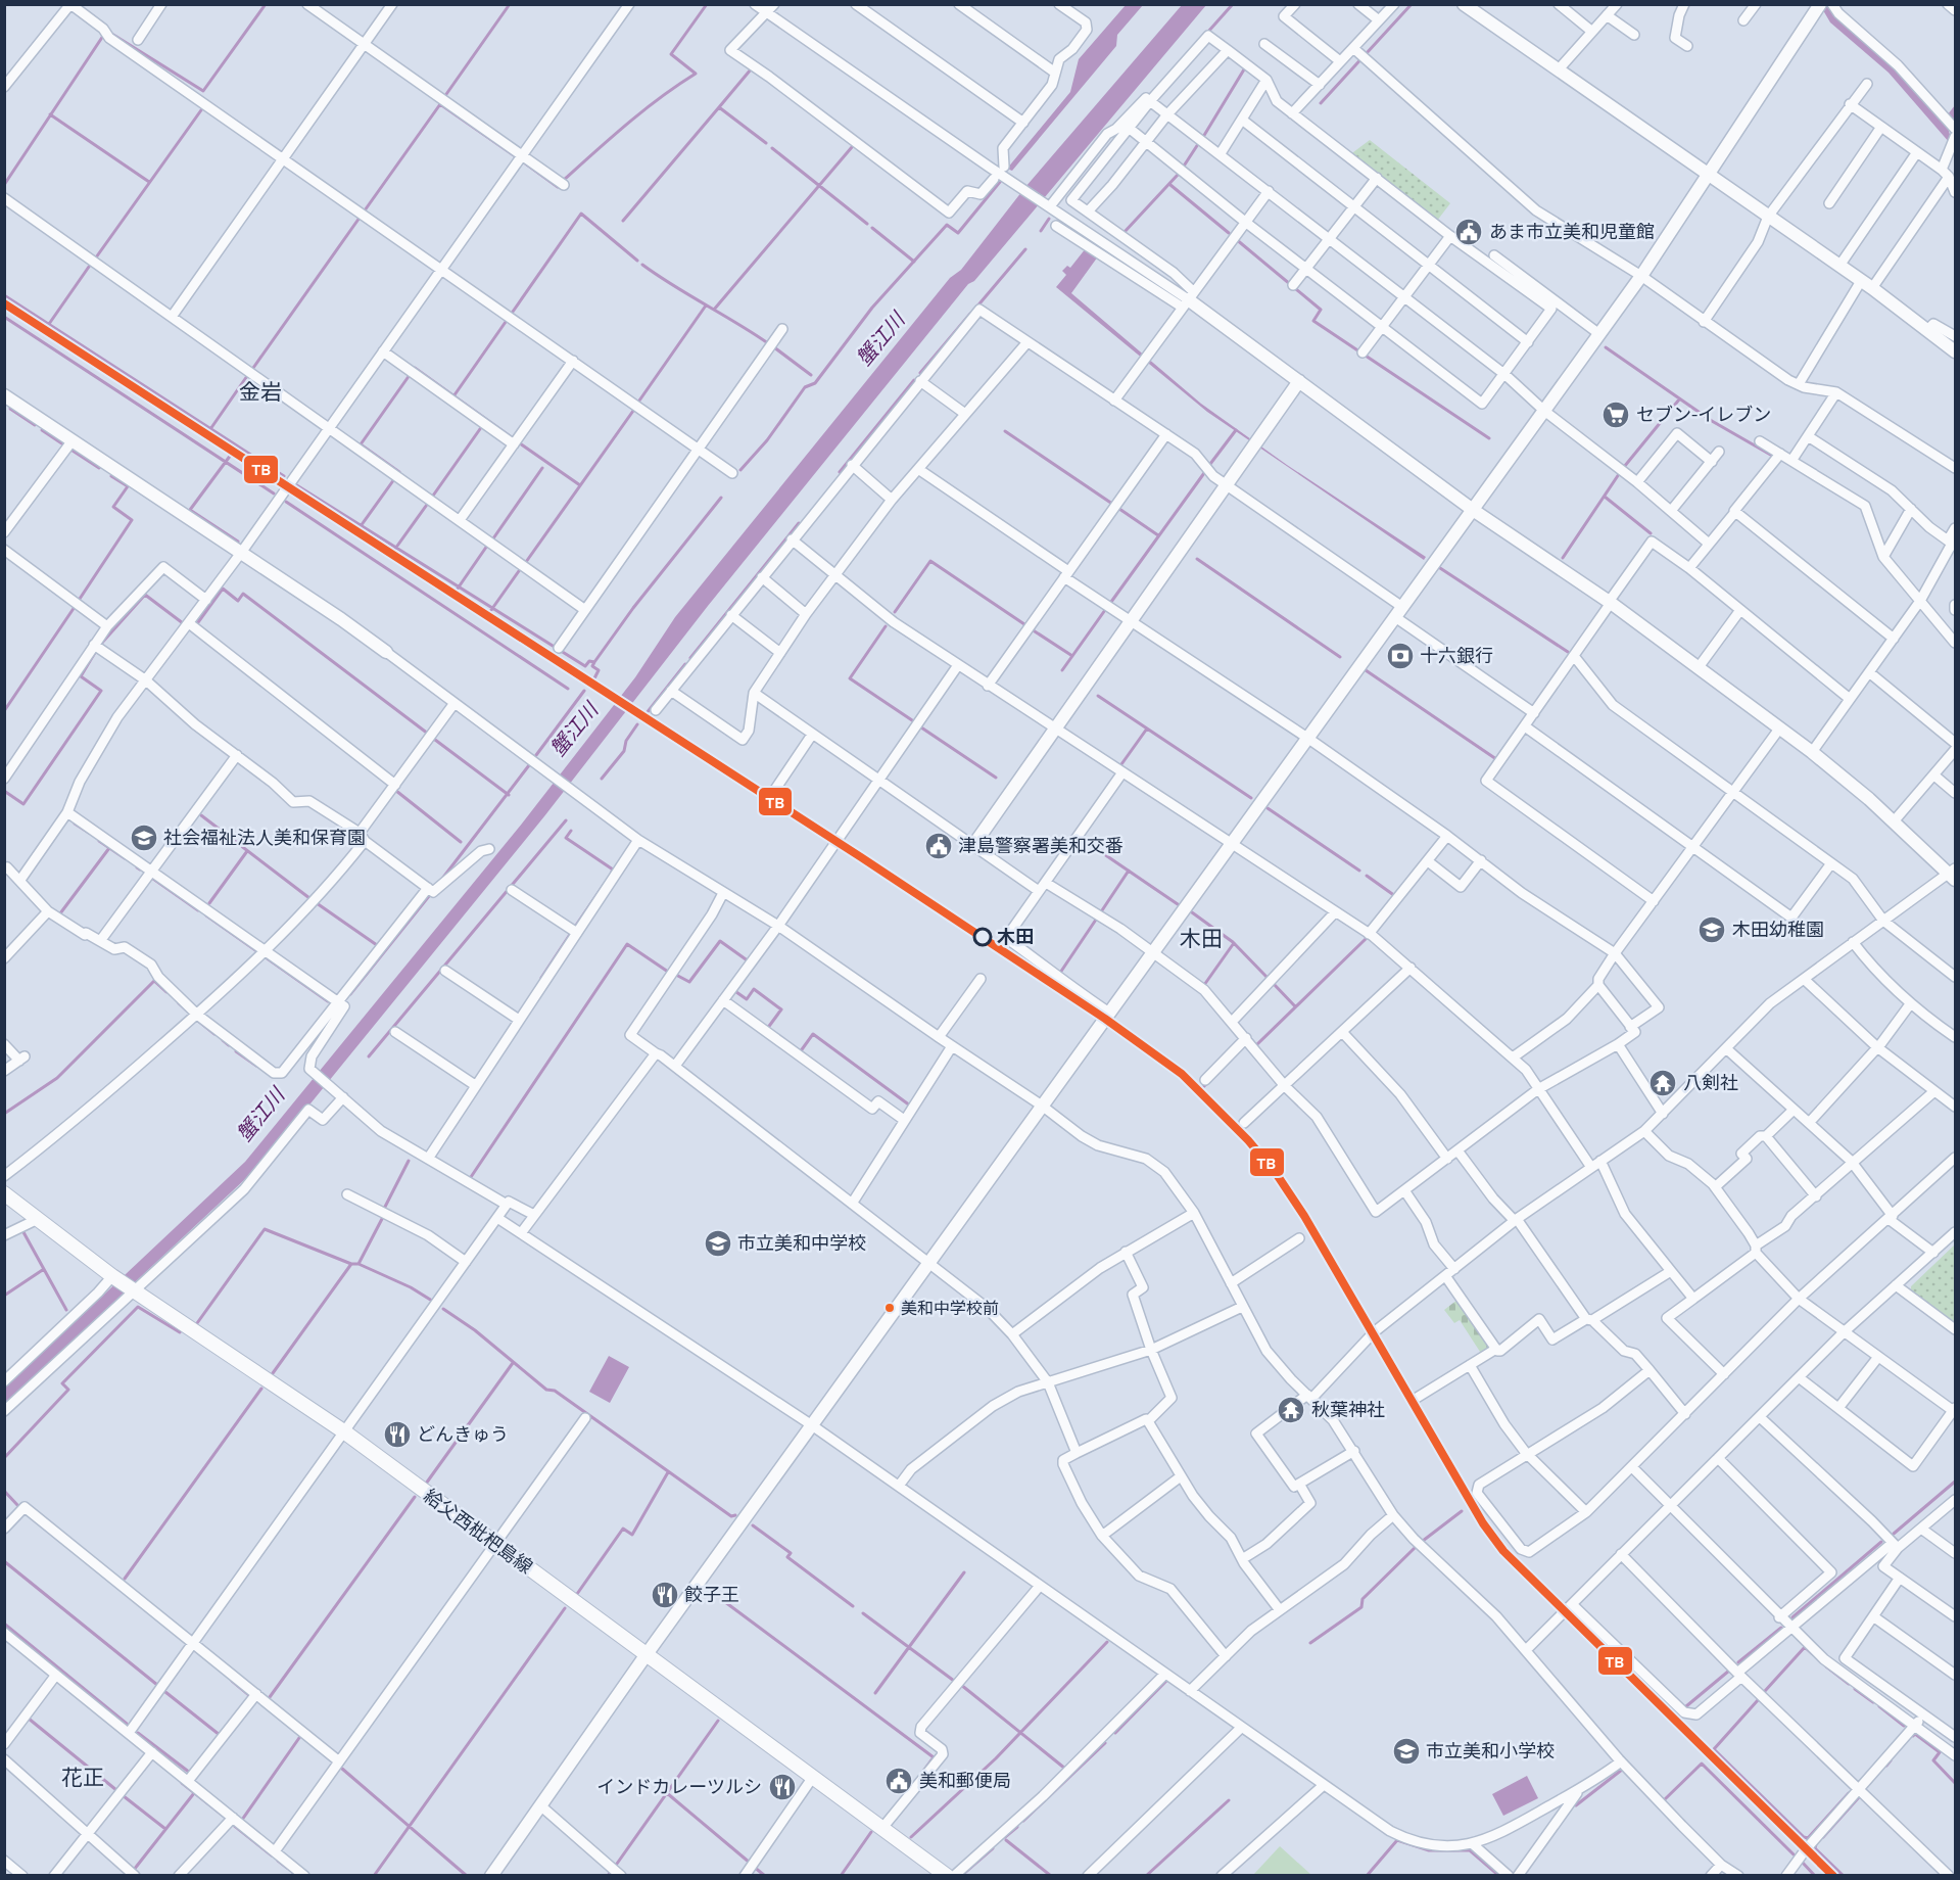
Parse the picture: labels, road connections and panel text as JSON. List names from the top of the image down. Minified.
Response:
{"streets":{"main road":["給父西枇杷島線"]},"districts":["金岩","木田","花正"],"water":["蟹江川"],"places":{"public building":["あま市立美和児童館","津島警察署美和交番","美和郵便局"],"supermarket":["セブン-イレブン"],"bank":["十六銀行"],"school or university":["社会福祉法人美和保育園","木田幼稚園","市立美和中学校","市立美和小学校"],"other":["木田","美和中学校前"],"temple":["八剣社","秋葉神社"],"restaurant":["どんきゅう","餃子王","インドカレーツルシ"]},"lines":["transit line TB"]}
